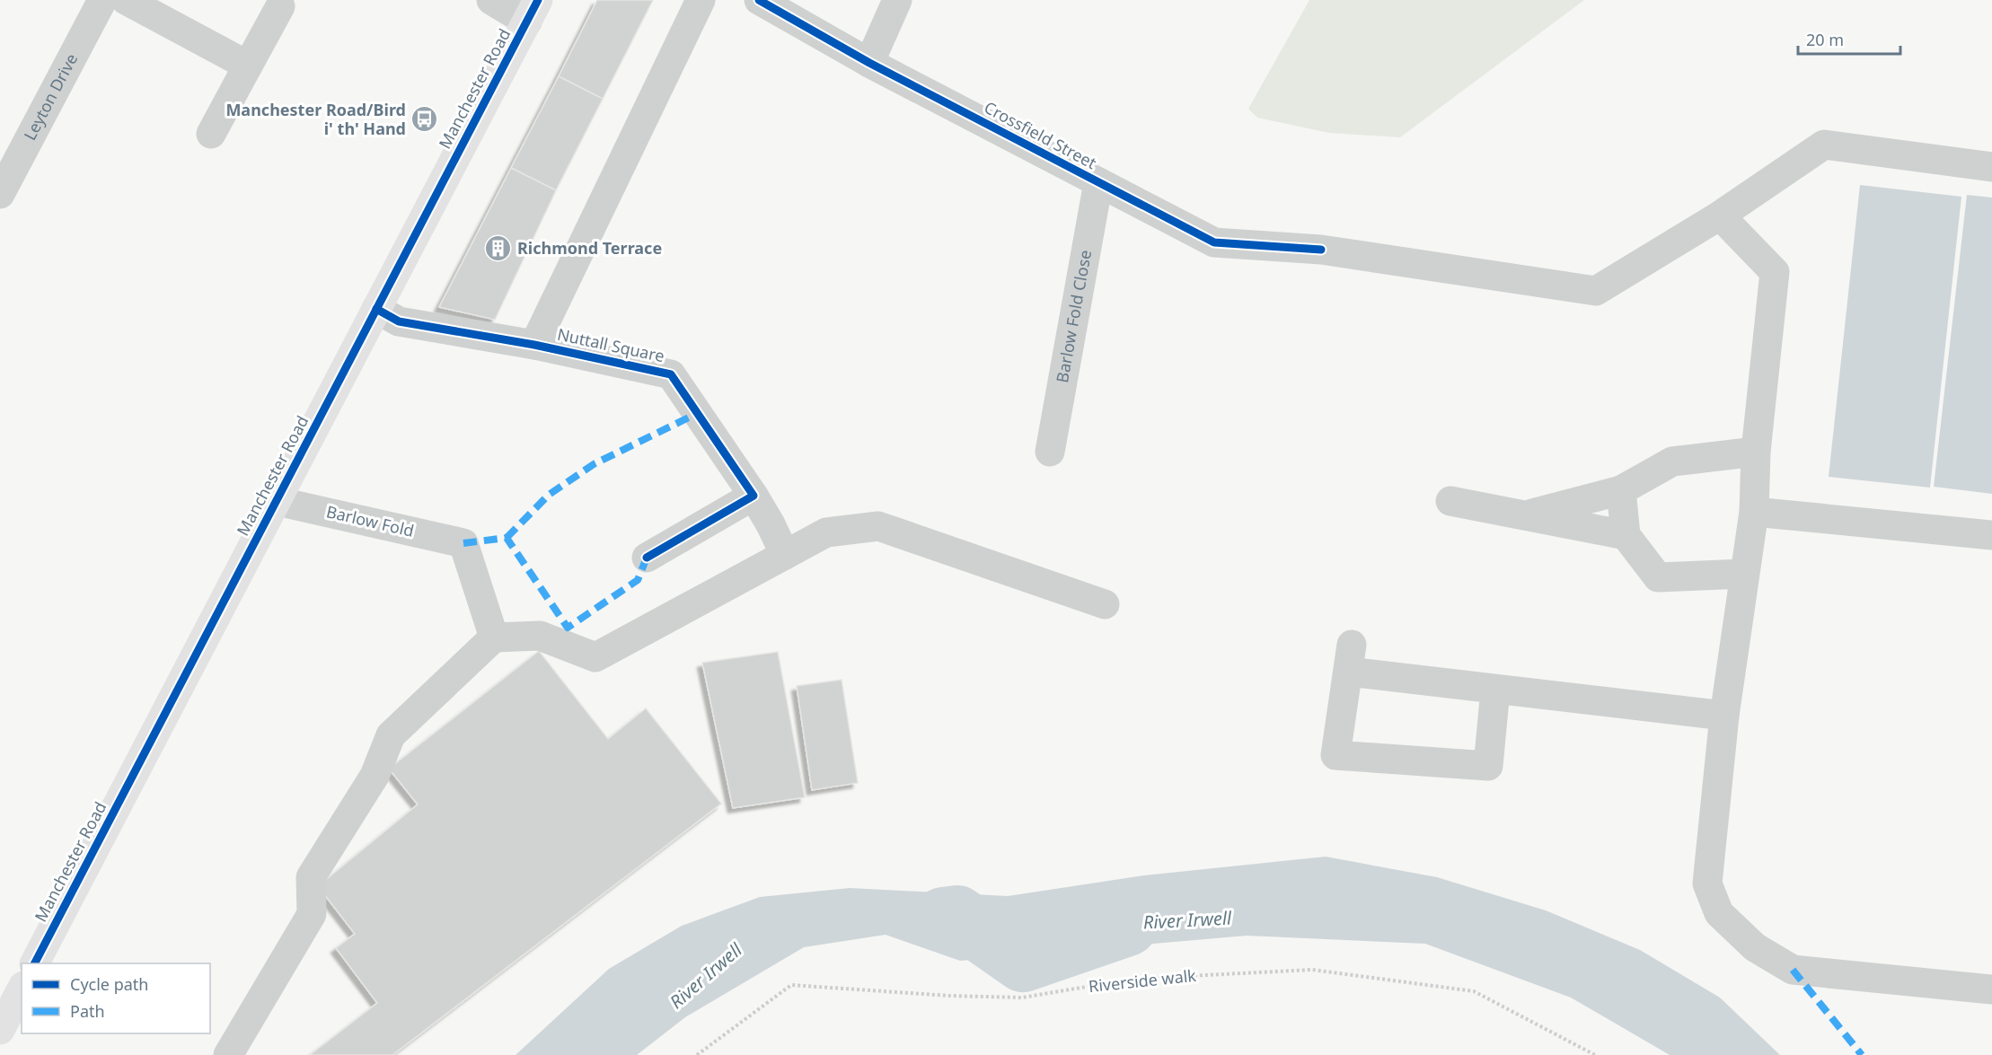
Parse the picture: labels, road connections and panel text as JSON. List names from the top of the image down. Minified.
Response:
{"streets":{"highway":["Manchester Road"],"street":["Leyton Drive","Crossfield Street","Barlow Fold Close","Nuttall Square","Barlow Fold"],"path":["Riverside walk"]},"crossings":[["Manchester Road","Nuttall Square"],["Manchester Road","Barlow Fold"],["Crossfield Street","Barlow Fold Close"]],"water":["River Irwell"],"places":{"bus stop":["Manchester Road/Bird i' th' Hand"],"building":["Richmond Terrace"]},"legend":["Cycle path","Path"],"scale_bar":"20 m"}
